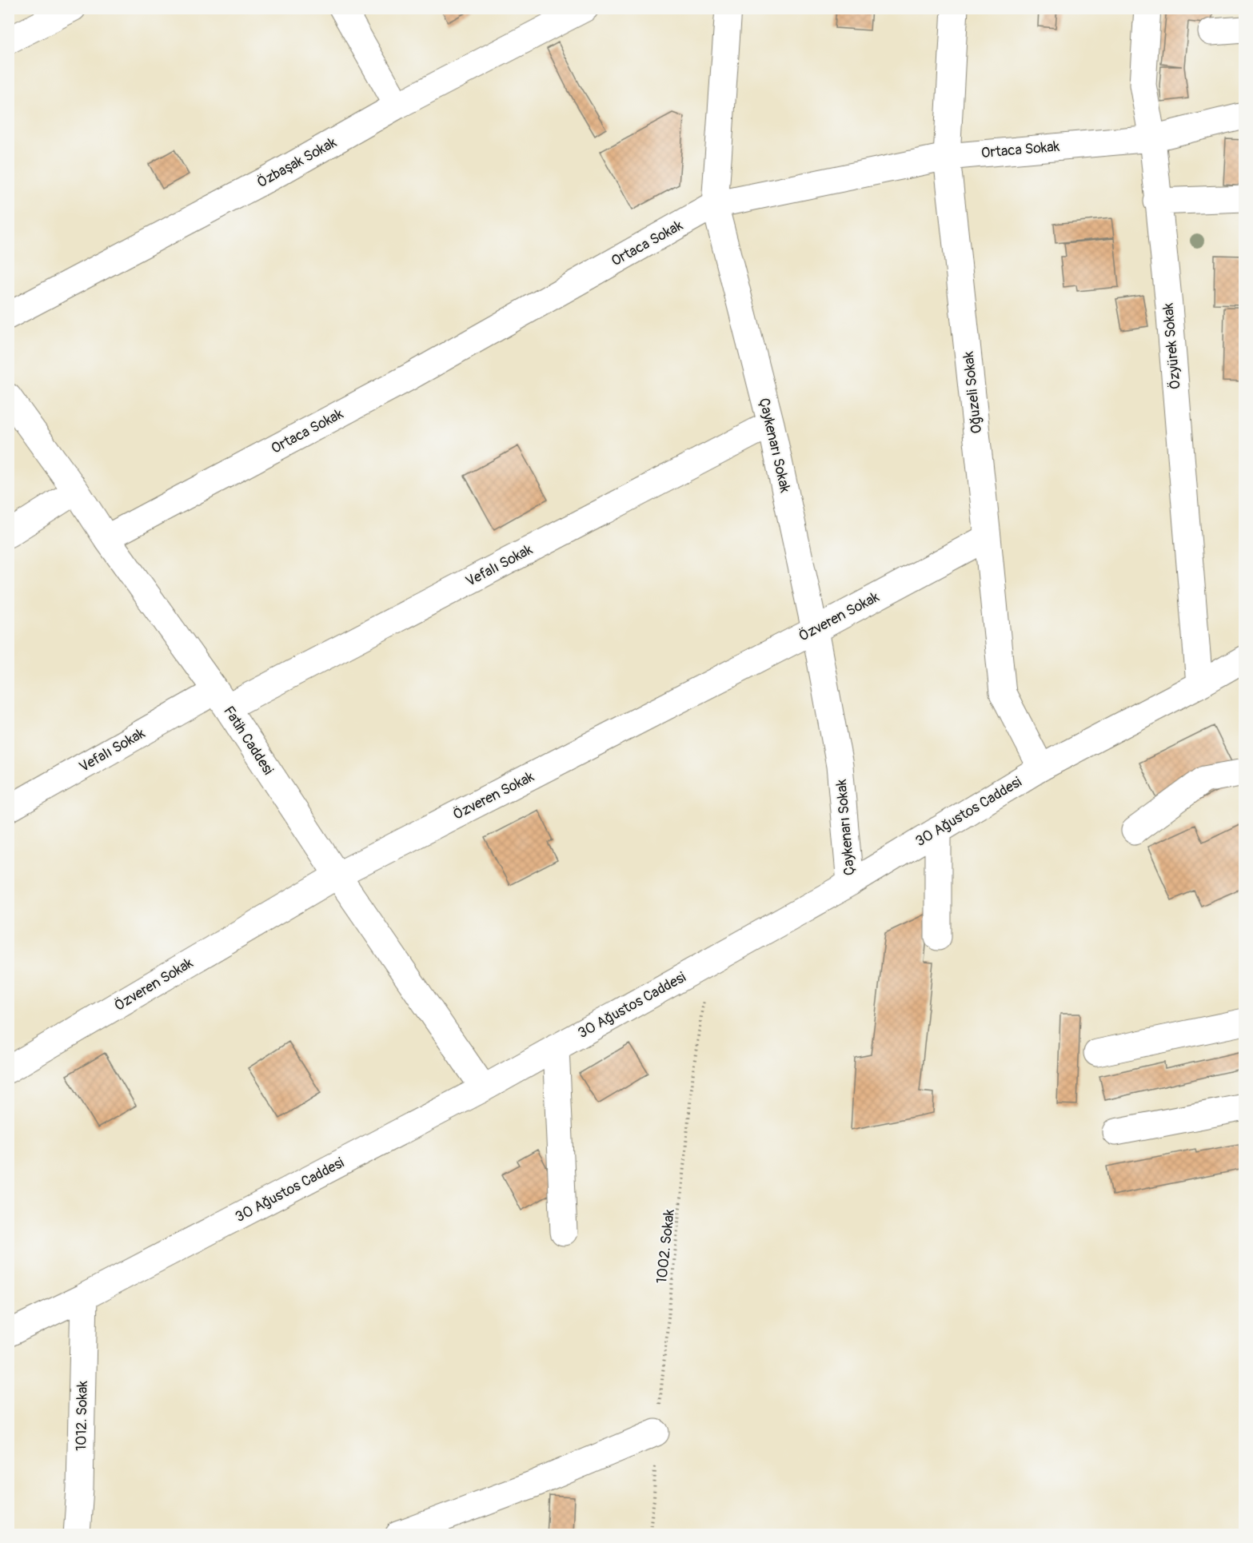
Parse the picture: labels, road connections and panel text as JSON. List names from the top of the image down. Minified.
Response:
{"streets":{"street":["Ortaca Sokak","Özbaşak Sokak","Özyürek Sokak","Oğuzeli Sokak","Çaykenarı Sokak","Vefalı Sokak","Özveren Sokak","Fatih Caddesi","30 Ağustos Caddesi","1012. Sokak"],"path":["1002. Sokak"]},"crossings":[["Ortaca Sokak","Özyürek Sokak"],["Ortaca Sokak","Oğuzeli Sokak"],["Ortaca Sokak","Çaykenarı Sokak"],["Ortaca Sokak","Fatih Caddesi"],["Özyürek Sokak","30 Ağustos Caddesi"],["Oğuzeli Sokak","Özveren Sokak"],["Oğuzeli Sokak","30 Ağustos Caddesi"],["Çaykenarı Sokak","Vefalı Sokak"],["Çaykenarı Sokak","Özveren Sokak"],["Çaykenarı Sokak","30 Ağustos Caddesi"],["Vefalı Sokak","Fatih Caddesi"],["Özveren Sokak","Fatih Caddesi"],["Fatih Caddesi","30 Ağustos Caddesi"],["30 Ağustos Caddesi","1002. Sokak"],["30 Ağustos Caddesi","1012. Sokak"]]}
